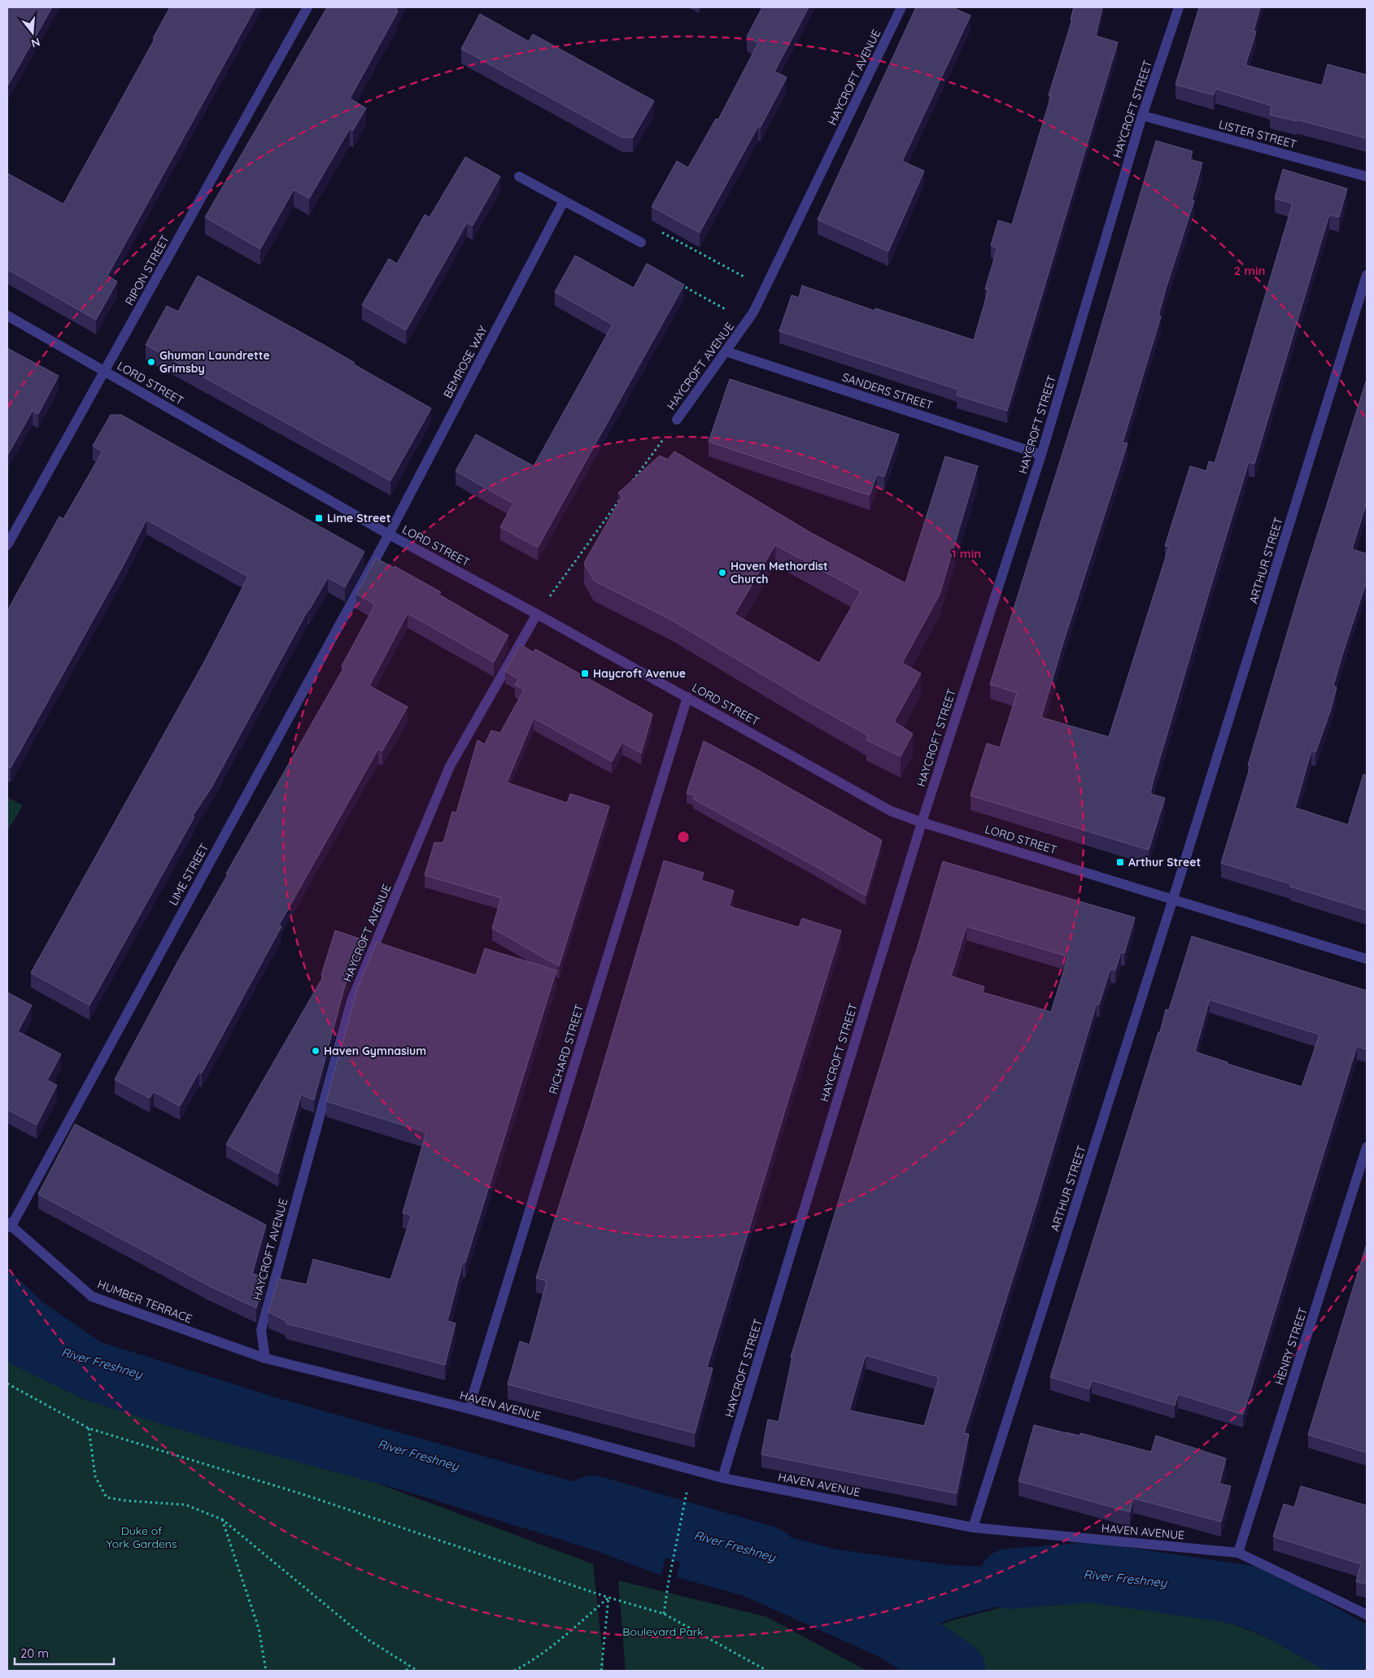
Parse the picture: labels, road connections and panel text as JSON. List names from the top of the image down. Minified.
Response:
{"streets":{"street":["HAYCROFT AVENUE","HAYCROFT STREET","LISTER STREET","RIPON STREET","BEMROSE WAY","LORD STREET","SANDERS STREET","ARTHUR STREET","LIME STREET","RICHARD STREET","HUMBER TERRACE","HENRY STREET","HAVEN AVENUE"]},"crossings":[["HAYCROFT AVENUE","LORD STREET"],["HAYCROFT AVENUE","SANDERS STREET"],["HAYCROFT AVENUE","HUMBER TERRACE"],["HAYCROFT AVENUE","HAVEN AVENUE"],["HAYCROFT STREET","LISTER STREET"],["HAYCROFT STREET","LORD STREET"],["HAYCROFT STREET","SANDERS STREET"],["HAYCROFT STREET","HAVEN AVENUE"],["RIPON STREET","LORD STREET"],["BEMROSE WAY","LORD STREET"],["BEMROSE WAY","LIME STREET"],["LORD STREET","ARTHUR STREET"],["LORD STREET","LIME STREET"],["LORD STREET","RICHARD STREET"],["ARTHUR STREET","HAVEN AVENUE"],["LIME STREET","HUMBER TERRACE"],["RICHARD STREET","HAVEN AVENUE"],["HUMBER TERRACE","HAVEN AVENUE"],["HENRY STREET","HAVEN AVENUE"]],"water":["River Freshney"],"parks":["Duke of York Gardens","Boulevard Park"],"places":{"other":["Ghuman Laundrette Grimsby","Haven Methordist Church","Haven Gymnasium"],"transit":["Lime Street","Haycroft Avenue","Arthur Street"]},"scale_bar":"20 m","north":"bottom","rings":["2 min","1 min"]}
